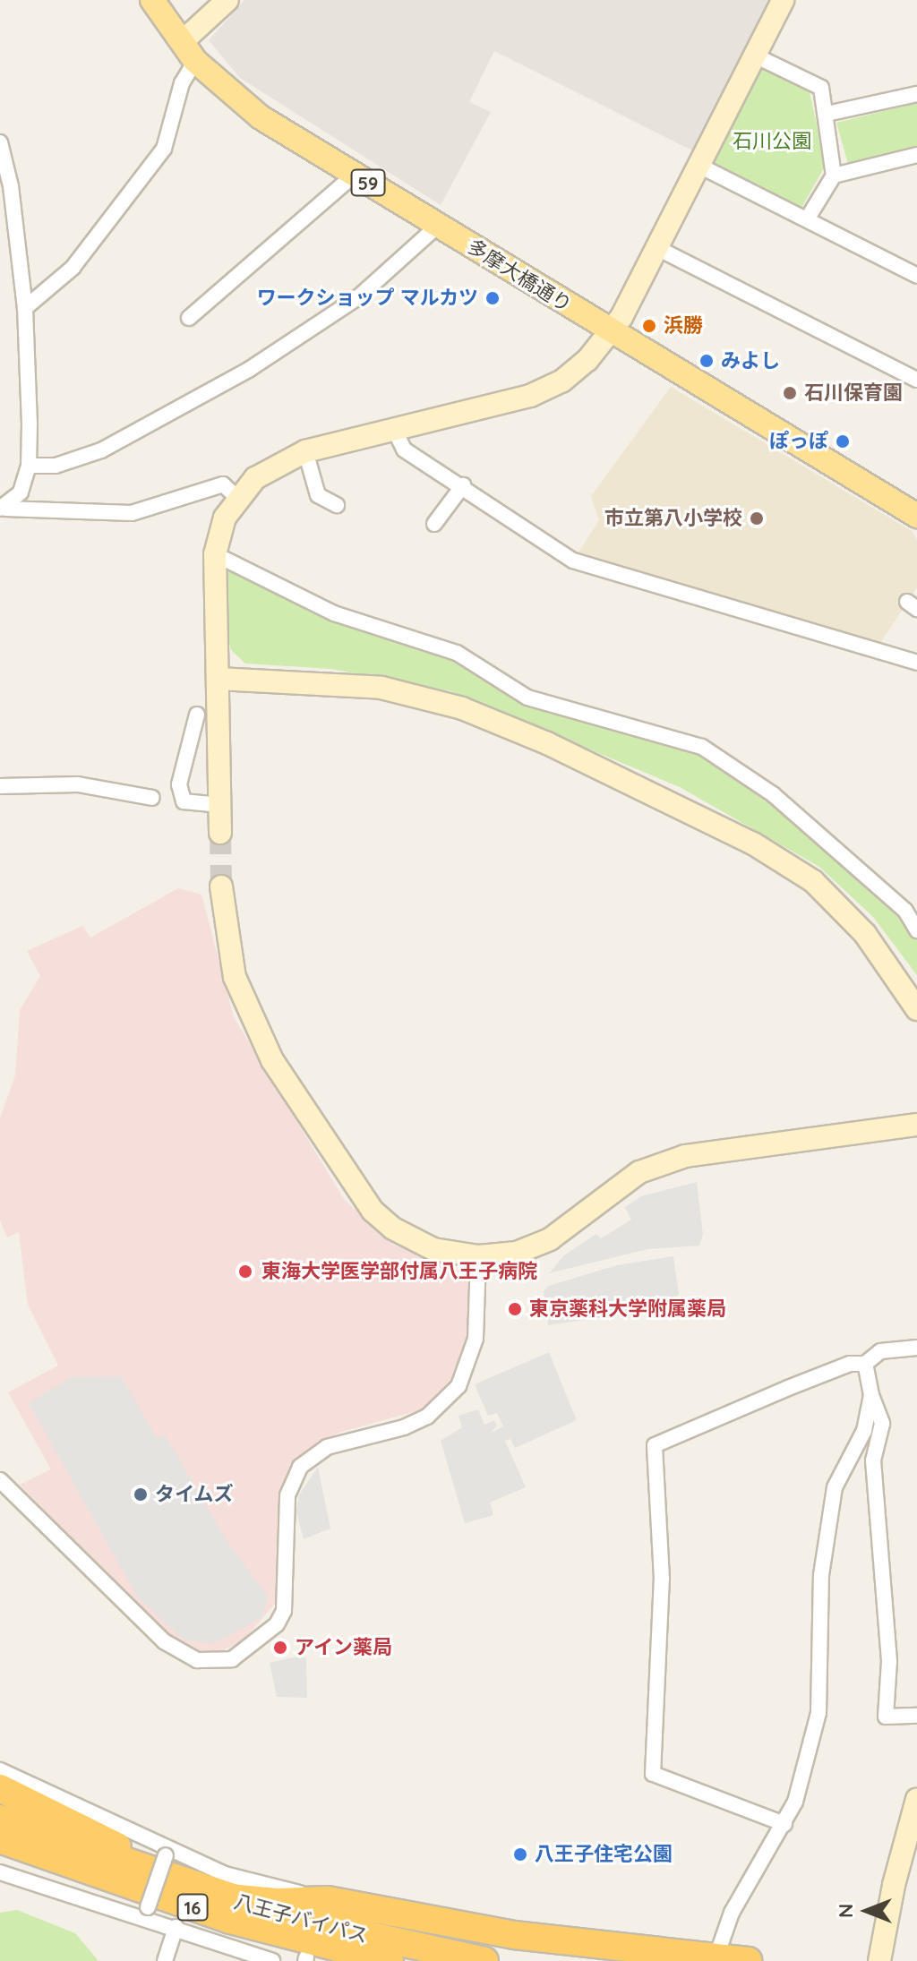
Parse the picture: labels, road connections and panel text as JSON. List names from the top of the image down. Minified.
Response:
{"streets":{"highway":["16","八王子バイパス"],"main road":["59","多摩大橋通り"]},"crossings":[["16","八王子バイパス"]],"parks":["石川公園"],"places":["ワークショップ マルカツ","浜勝","みよし","石川保育園","ぽっぽ","市立第八小学校","東海大学医学部付属八王子病院","東京薬科大学附属薬局","タイムズ","アイン薬局","八王子住宅公園"],"north":"left"}
